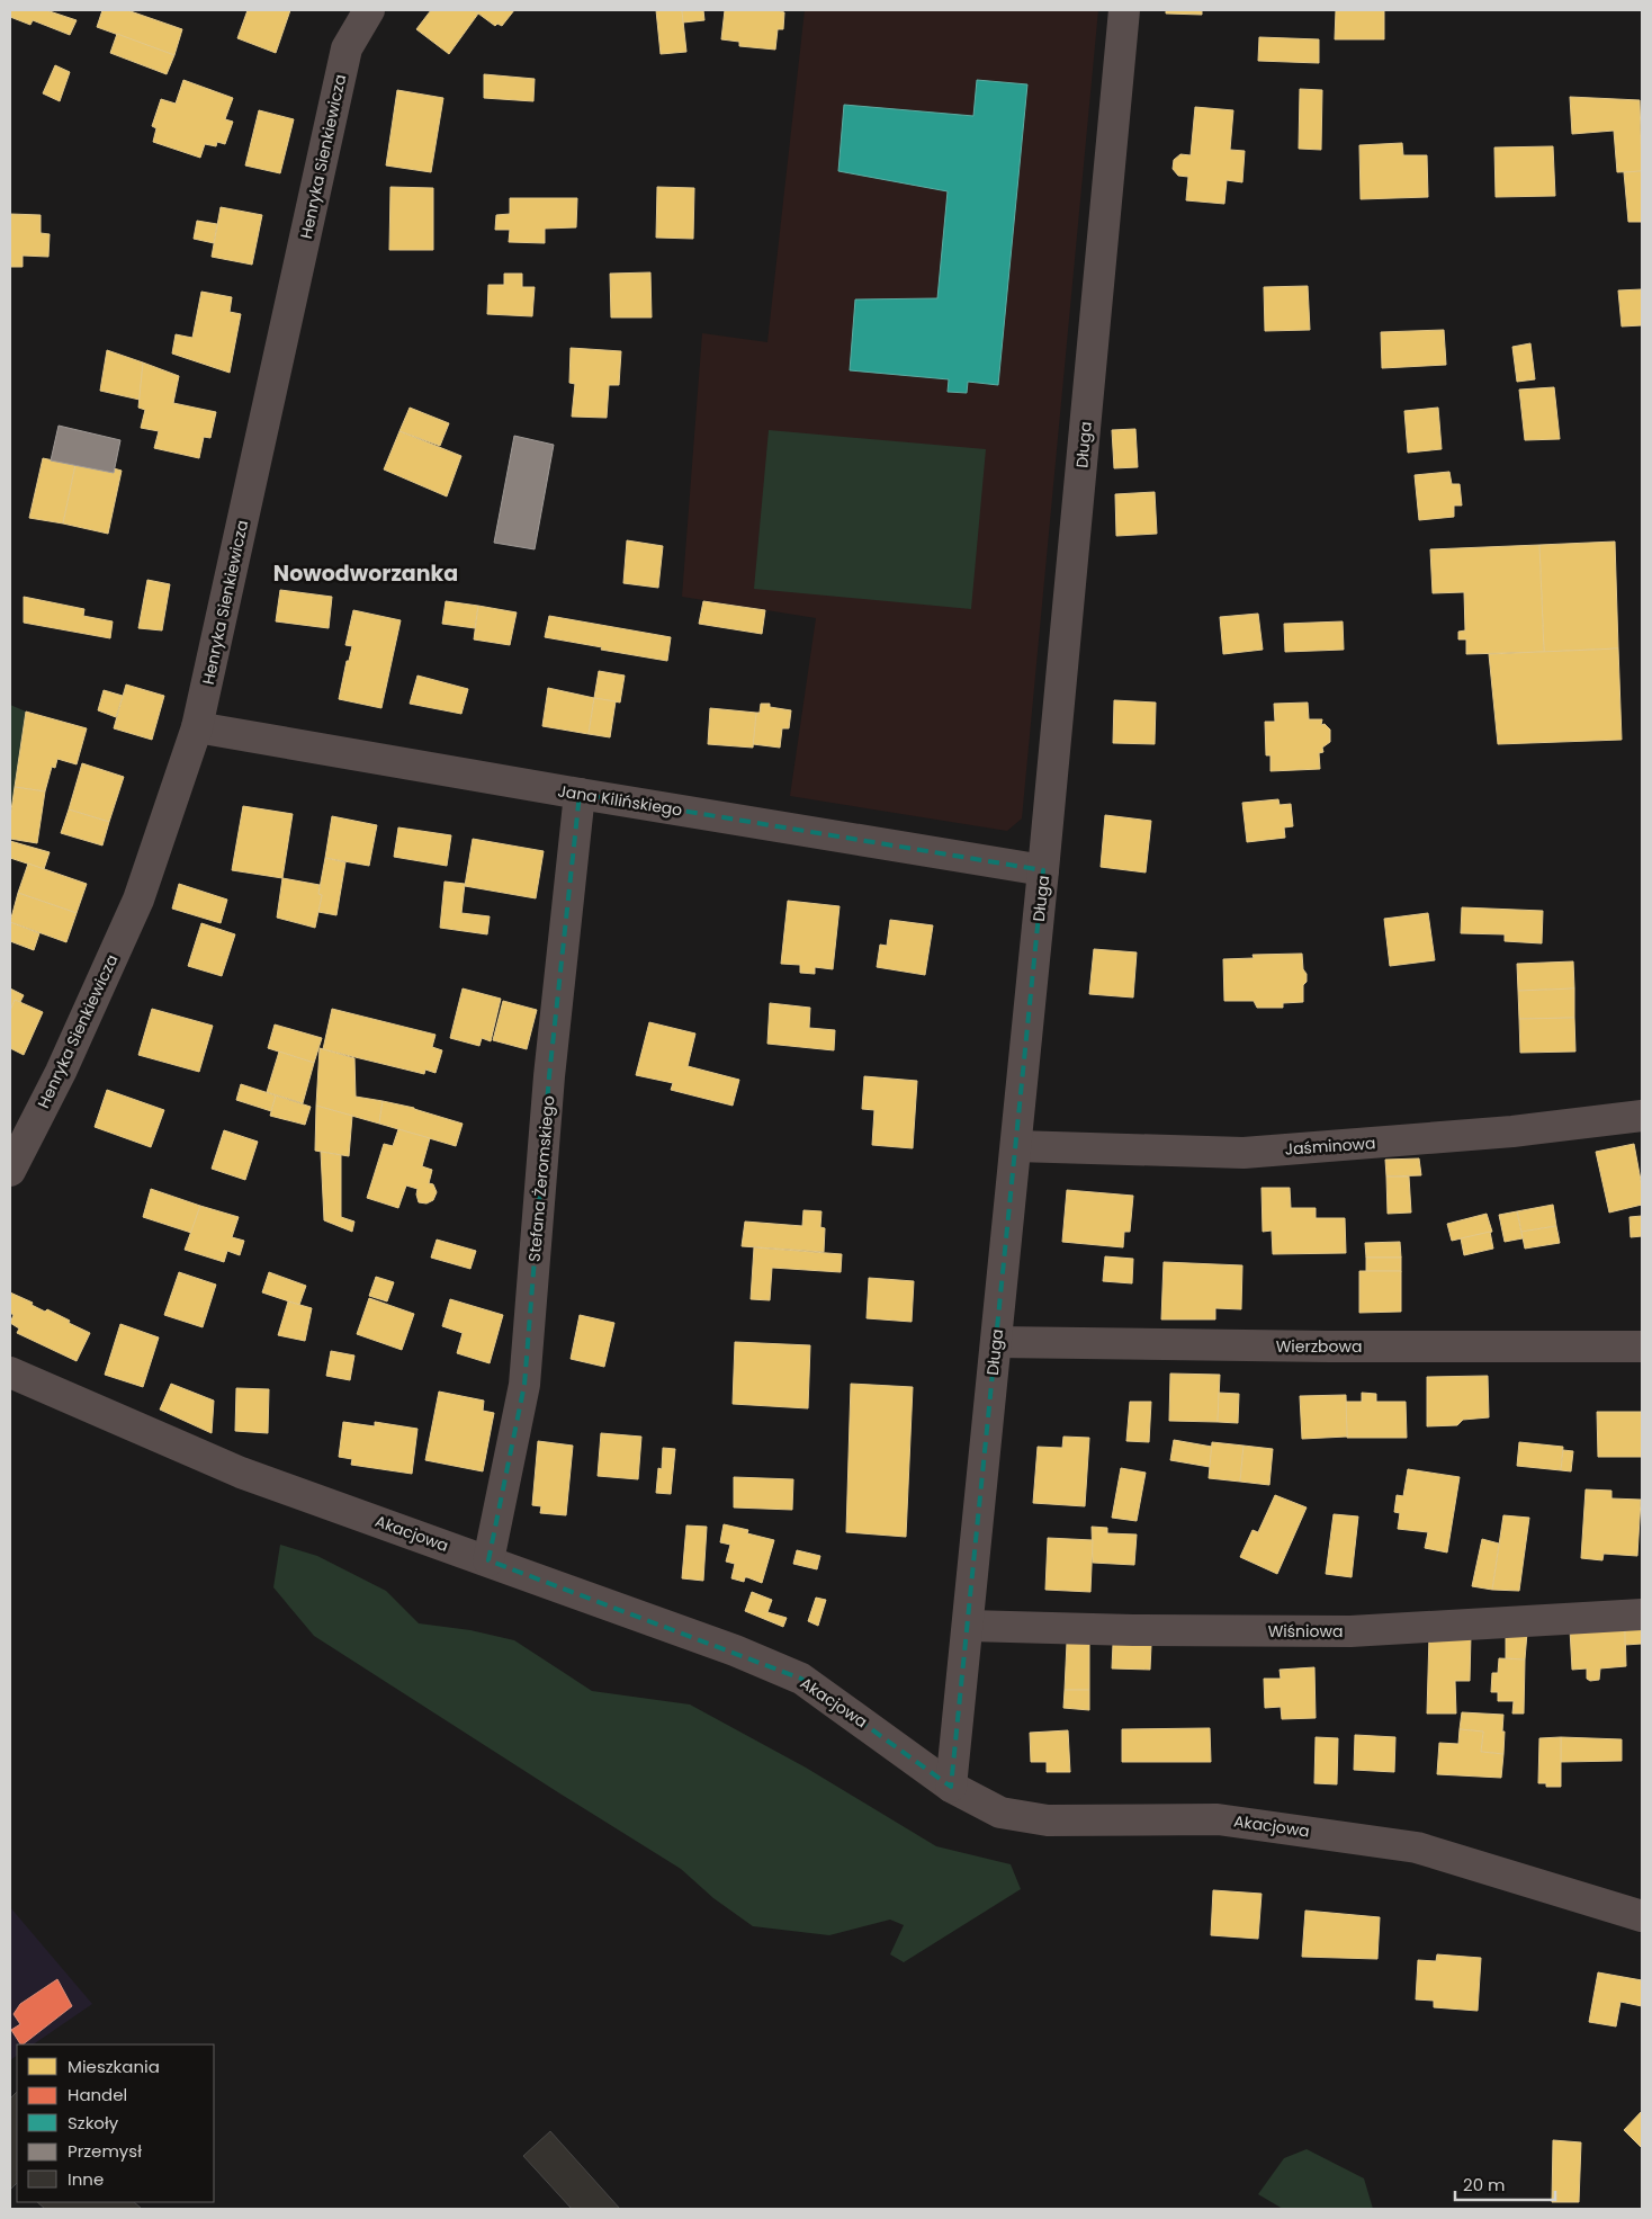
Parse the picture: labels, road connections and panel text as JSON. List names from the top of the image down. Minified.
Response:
{"streets":{"street":["Henryka Sienkiewicza","Długa","Jana Kilińskiego","Jaśminowa","Stefana Żeromskiego","Wierzbowa","Akacjowa","Wiśniowa"]},"crossings":[["Henryka Sienkiewicza","Jana Kilińskiego"],["Długa","Jana Kilińskiego"],["Długa","Jaśminowa"],["Długa","Wierzbowa"],["Długa","Akacjowa"],["Długa","Wiśniowa"],["Jana Kilińskiego","Stefana Żeromskiego"],["Stefana Żeromskiego","Akacjowa"]],"districts":["Nowodworzanka"],"legend":["Mieszkania","Handel","Szkoły","Przemysł","Inne"],"scale_bar":"20 m"}
